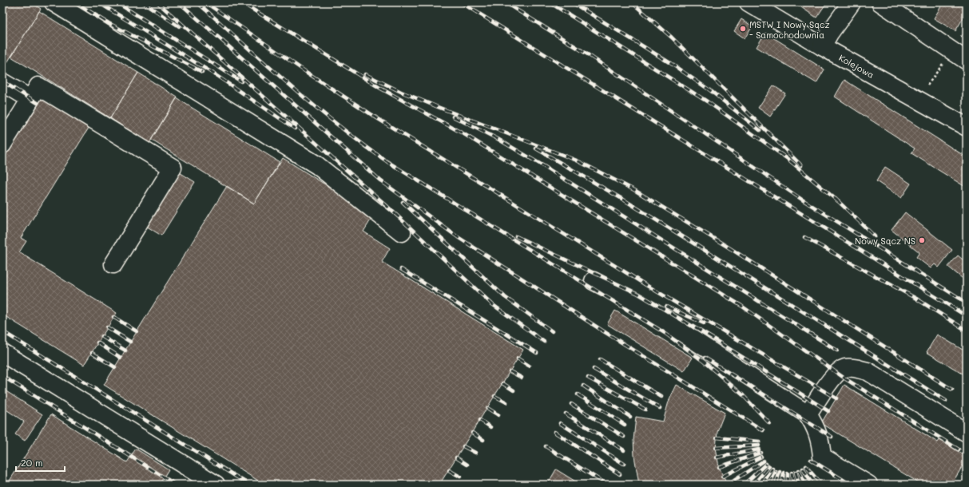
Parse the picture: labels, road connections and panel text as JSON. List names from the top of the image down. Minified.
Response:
{"streets":{"street":["Kolejowa"]},"places":["MSTW I Nowy Sącz - Samochodownia","Nowy Sącz NS"],"scale_bar":"20 m"}
